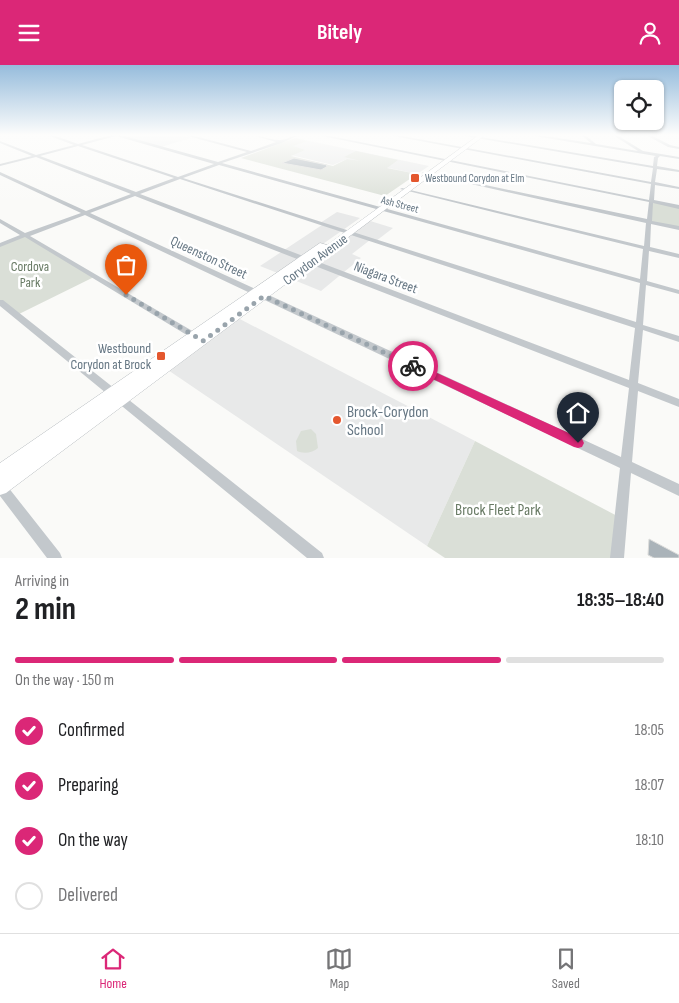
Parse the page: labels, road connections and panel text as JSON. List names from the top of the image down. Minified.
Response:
{"streets":{"main road":["Corydon Avenue"],"street":["Ash Street","Queenston Street","Niagara Street"]},"crossings":[["Ash Street","Corydon Avenue"],["Queenston Street","Corydon Avenue"],["Corydon Avenue","Niagara Street"]],"parks":["Cordova Park","Brock Fleet Park"],"places":{"transit":["Westbound Corydon at Elm","Westbound Corydon at Brock"],"other":["Brock-Corydon School"]},"page":{"header":"Bitely","heading":["2 min","Arriving in","18:35–18:40"],"bar":"On the way · 150 m","list":[["Confirmed","18:05"],["Preparing","18:07"],["On the way","18:10"],"Delivered"],"tabs":["Home","Map","Saved"]}}
